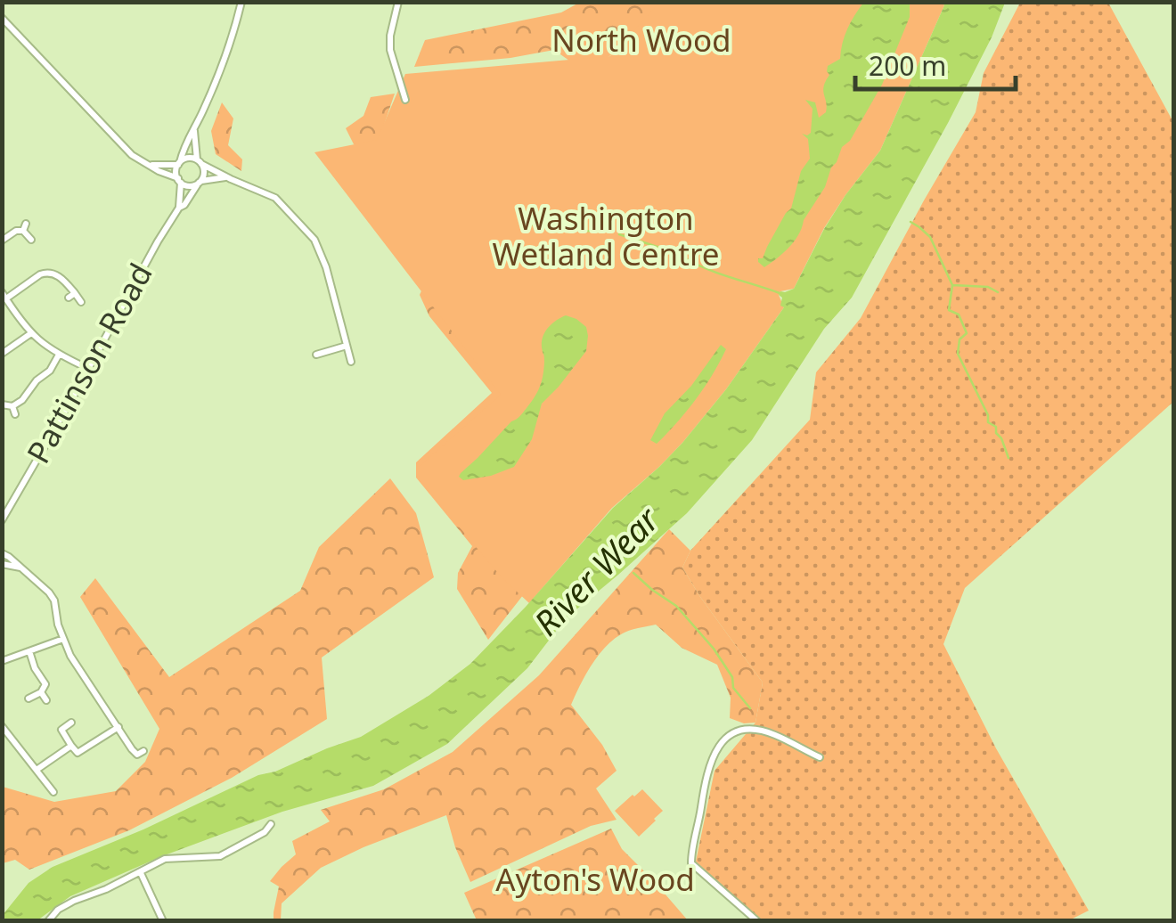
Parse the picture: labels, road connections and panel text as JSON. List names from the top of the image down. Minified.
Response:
{"streets":{"street":["Pattinson Road"]},"water":["River Wear"],"parks":["North Wood","Washington Wetland Centre","Ayton's Wood"],"scale_bar":"200 m"}
